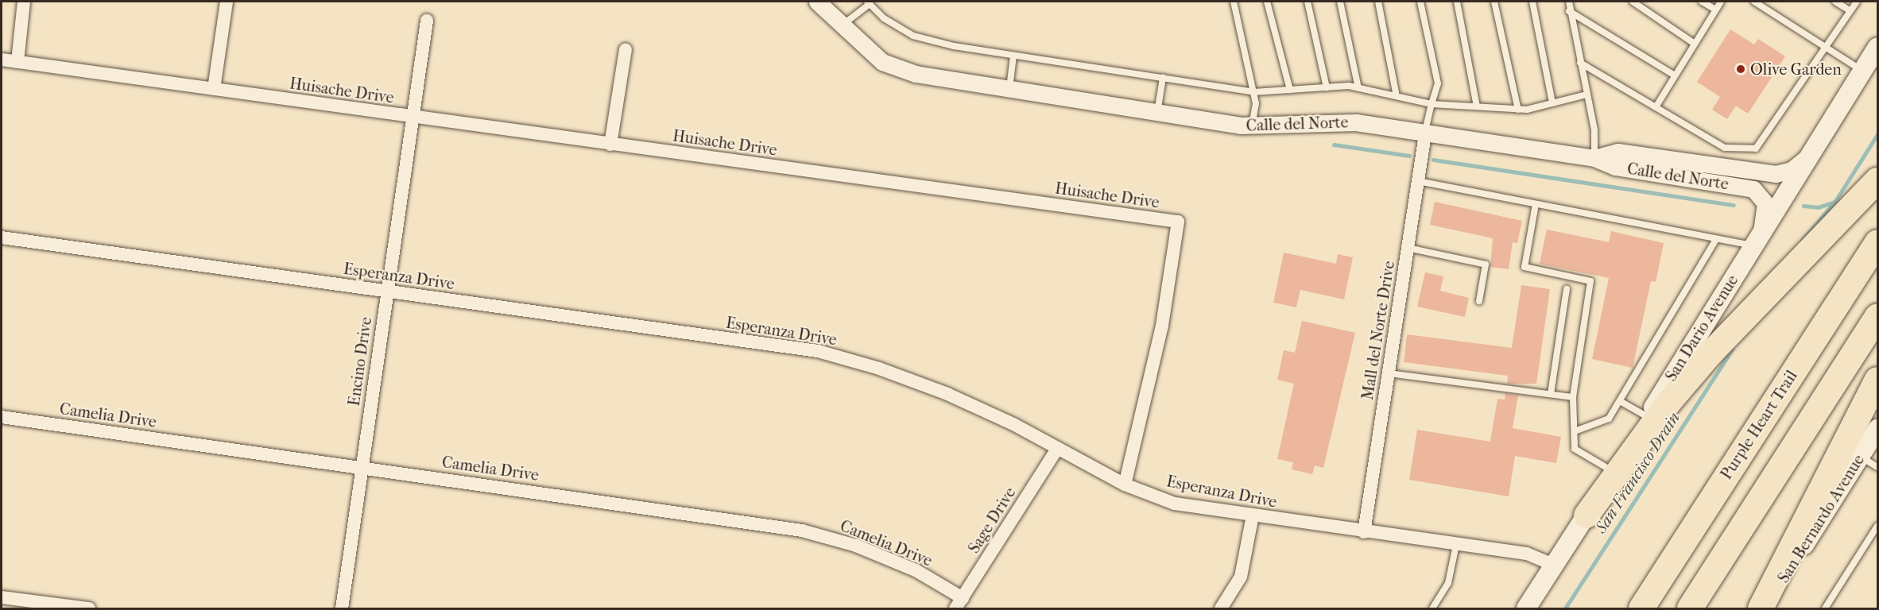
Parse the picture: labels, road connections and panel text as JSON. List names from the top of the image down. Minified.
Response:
{"streets":{"highway":["Purple Heart Trail"],"main road":["San Dario Avenue","San Bernardo Avenue"],"street":["Huisache Drive","Calle del Norte","Esperanza Drive","Mall del Norte Drive","Encino Drive","Camelia Drive","Sage Drive"]},"crossings":[["Huisache Drive","Esperanza Drive"],["Huisache Drive","Encino Drive"],["Calle del Norte","San Dario Avenue"],["Calle del Norte","Mall del Norte Drive"],["Esperanza Drive","San Dario Avenue"],["Esperanza Drive","Mall del Norte Drive"],["Esperanza Drive","Encino Drive"],["Esperanza Drive","Sage Drive"],["Encino Drive","Camelia Drive"],["Camelia Drive","Sage Drive"]],"water":["San Francisco Drain"],"places":["Olive Garden"]}
